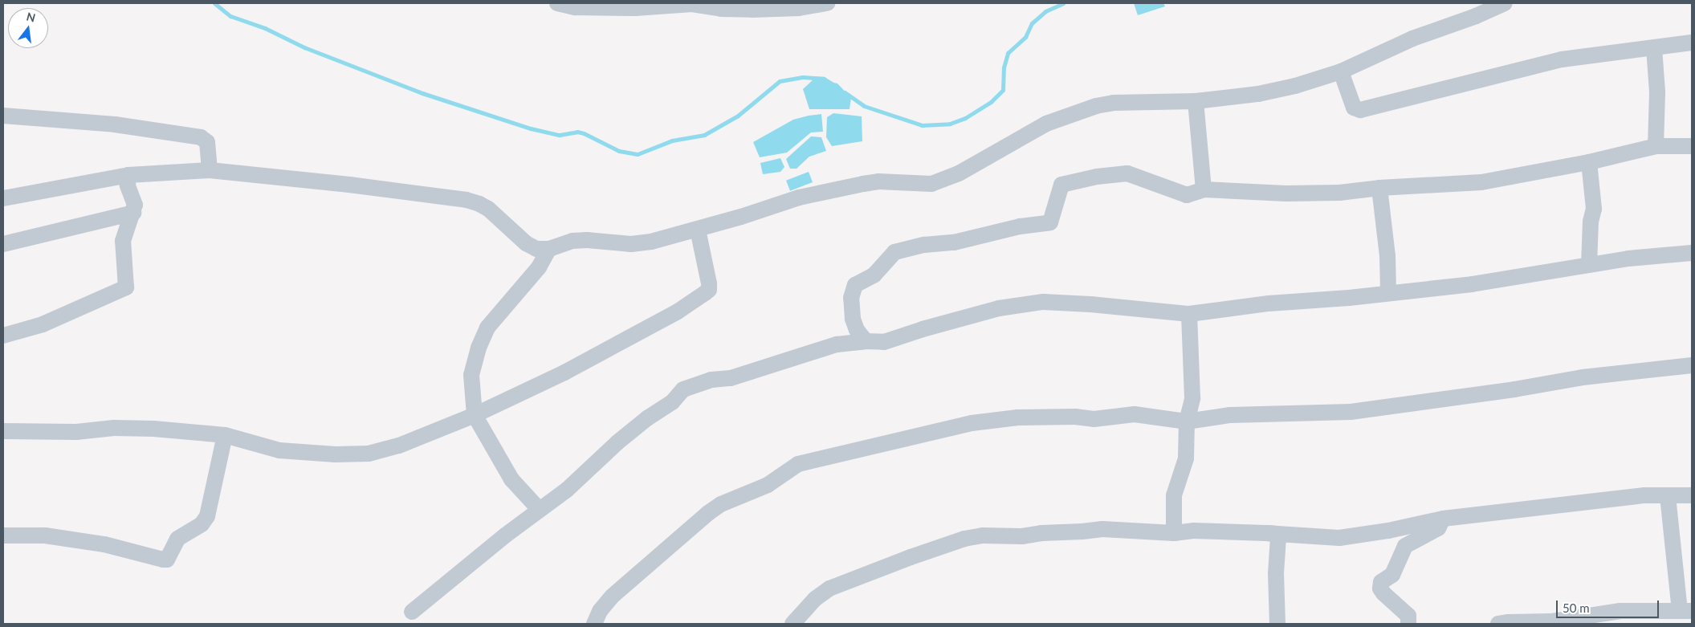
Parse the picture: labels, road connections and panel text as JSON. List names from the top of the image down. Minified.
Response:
{"scale_bar":"50 m","north":"top"}
